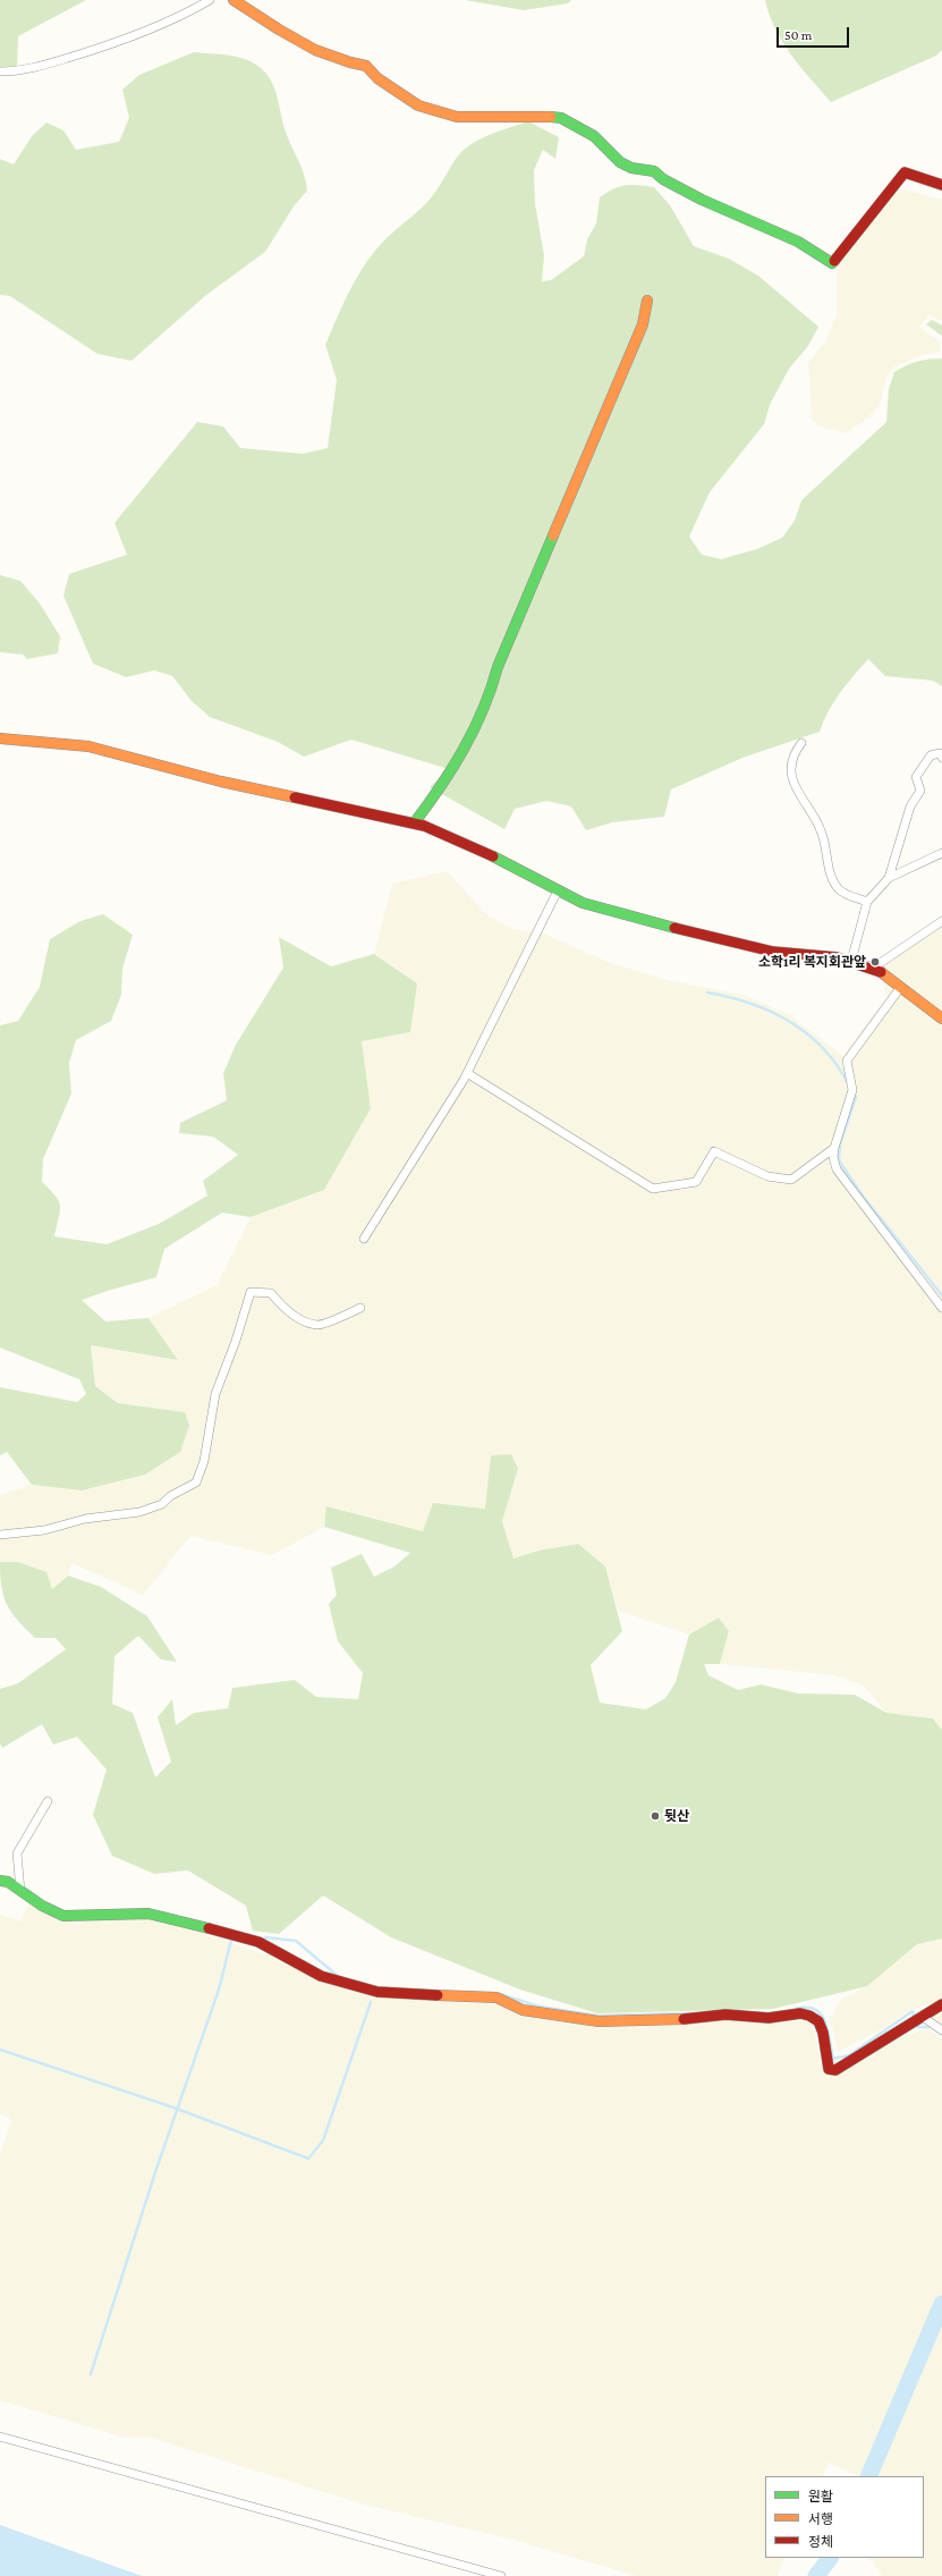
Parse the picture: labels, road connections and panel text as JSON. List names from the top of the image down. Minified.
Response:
{"places":["소학1리 복지회관앞","뒷산"],"legend":["원활","서행","정체"],"scale_bar":"50 m"}
